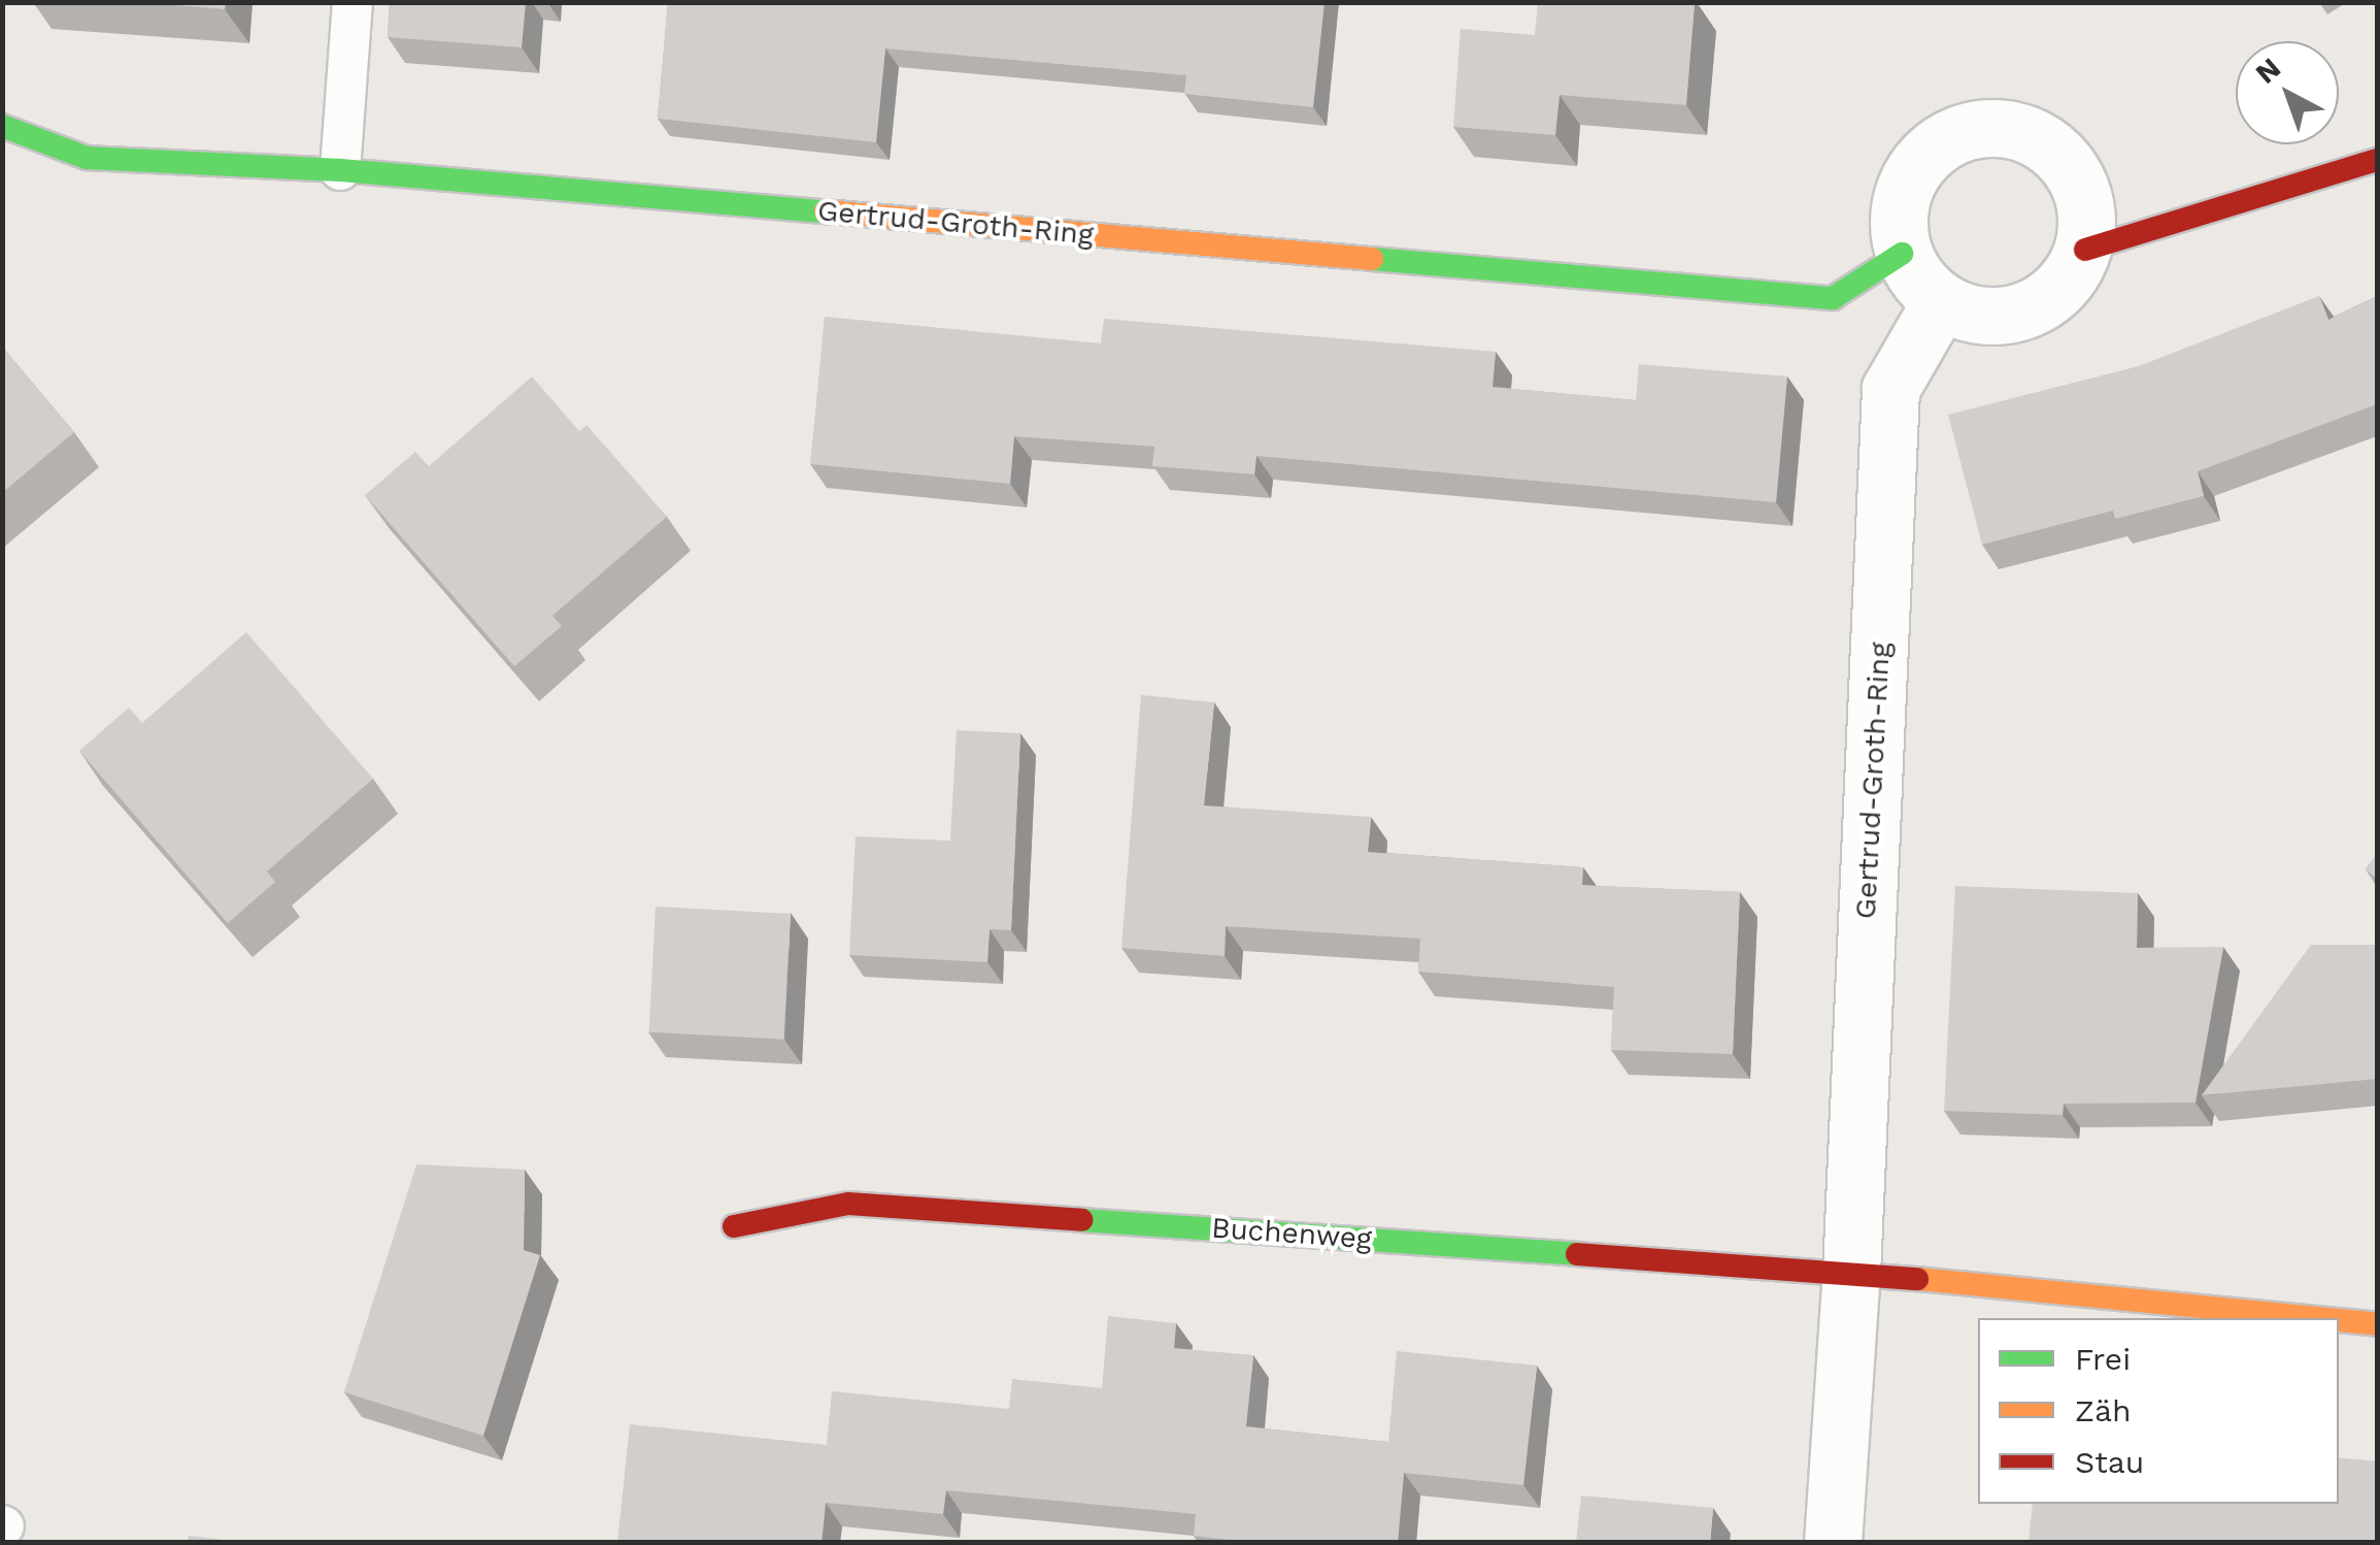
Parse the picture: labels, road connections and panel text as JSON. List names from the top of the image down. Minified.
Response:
{"streets":{"street":["Gertrud-Groth-Ring","Buchenweg"]},"crossings":[["Gertrud-Groth-Ring","Buchenweg"]],"legend":["Frei","Zäh","Stau"],"north":"top left"}
